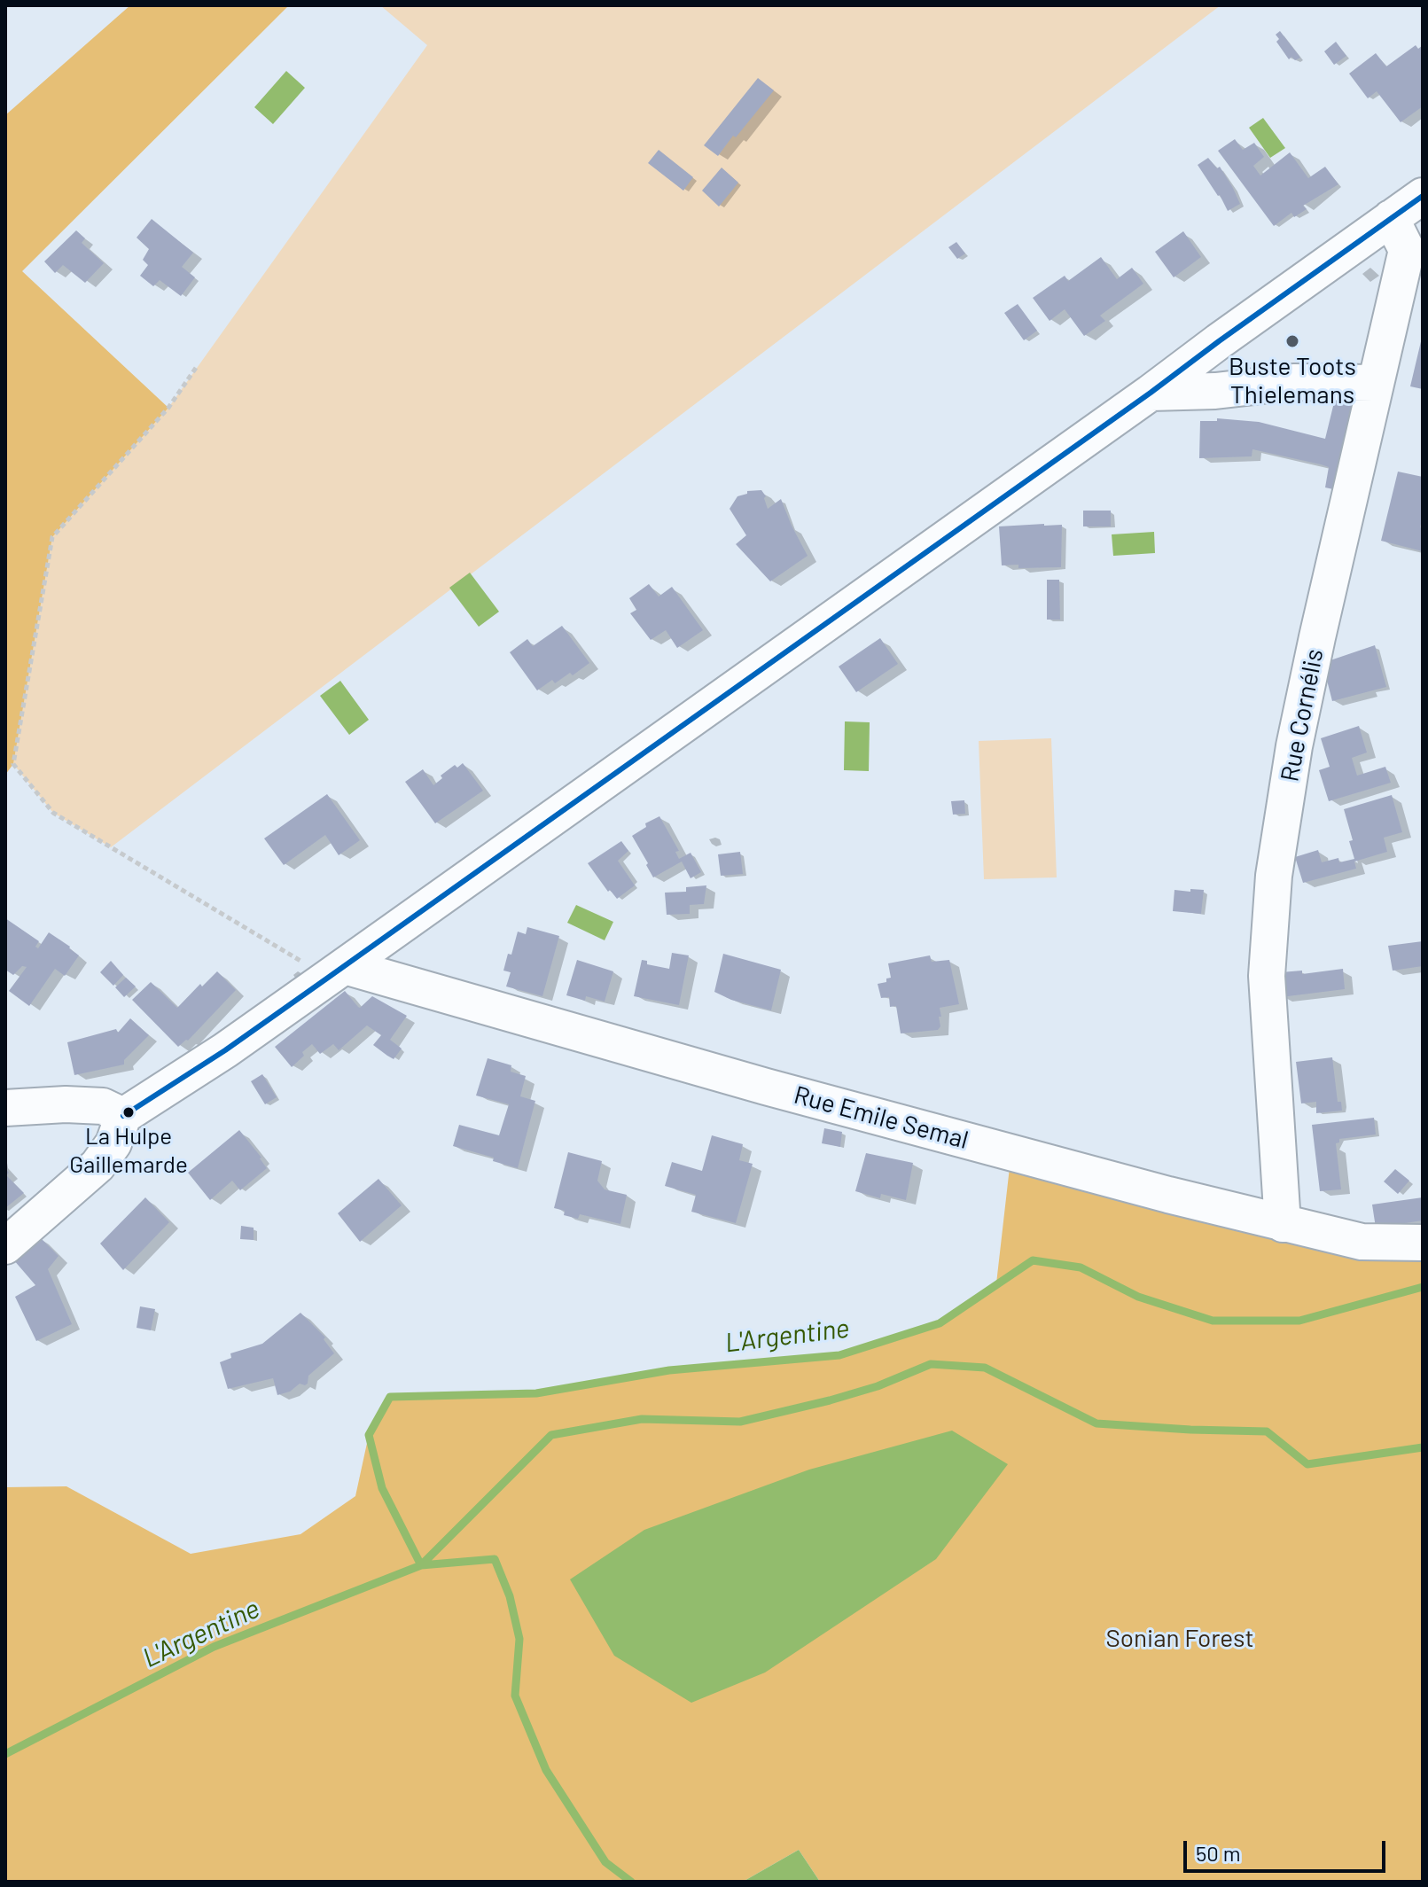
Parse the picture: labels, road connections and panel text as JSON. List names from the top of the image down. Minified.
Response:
{"streets":{"street":["Rue Cornélis","Rue Emile Semal"]},"crossings":[["Rue Cornélis","Rue Emile Semal"]],"water":["L'Argentine"],"parks":["Sonian Forest"],"places":["Buste Toots Thielemans","La Hulpe Gaillemarde"],"scale_bar":"50 m"}
